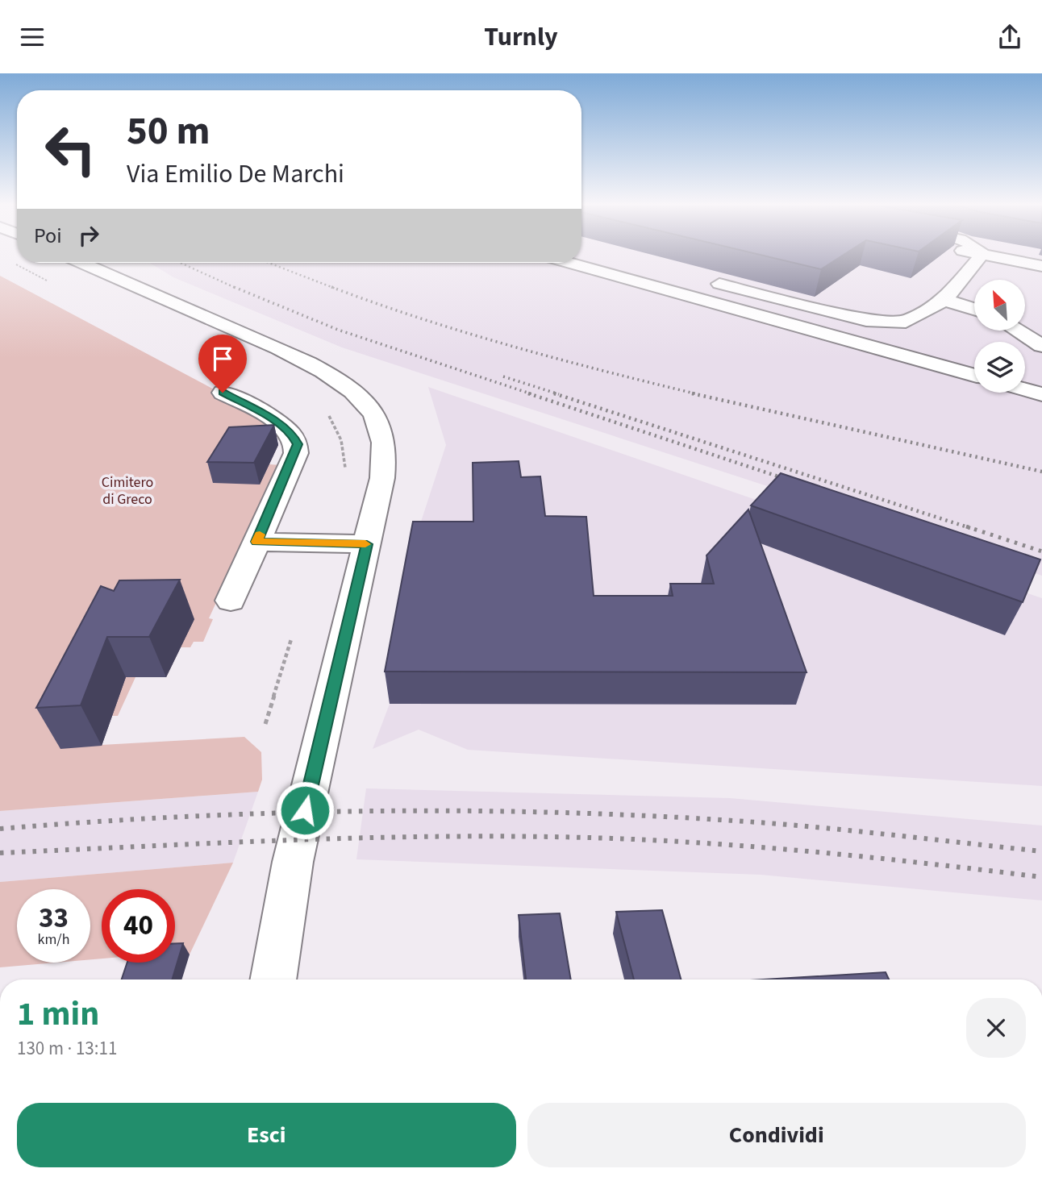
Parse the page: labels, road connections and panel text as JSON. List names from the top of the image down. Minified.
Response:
{"parks":["Cimitero di Greco"],"north":"top left","page":{"header":"Turnly","turn":["50 m","Via Emilio De Marchi"],"then":"Poi","speed":"33 km/h","limit":"40","heading":["1 min","130 m · 13:11"],"buttons":["Esci","Condividi"]}}
